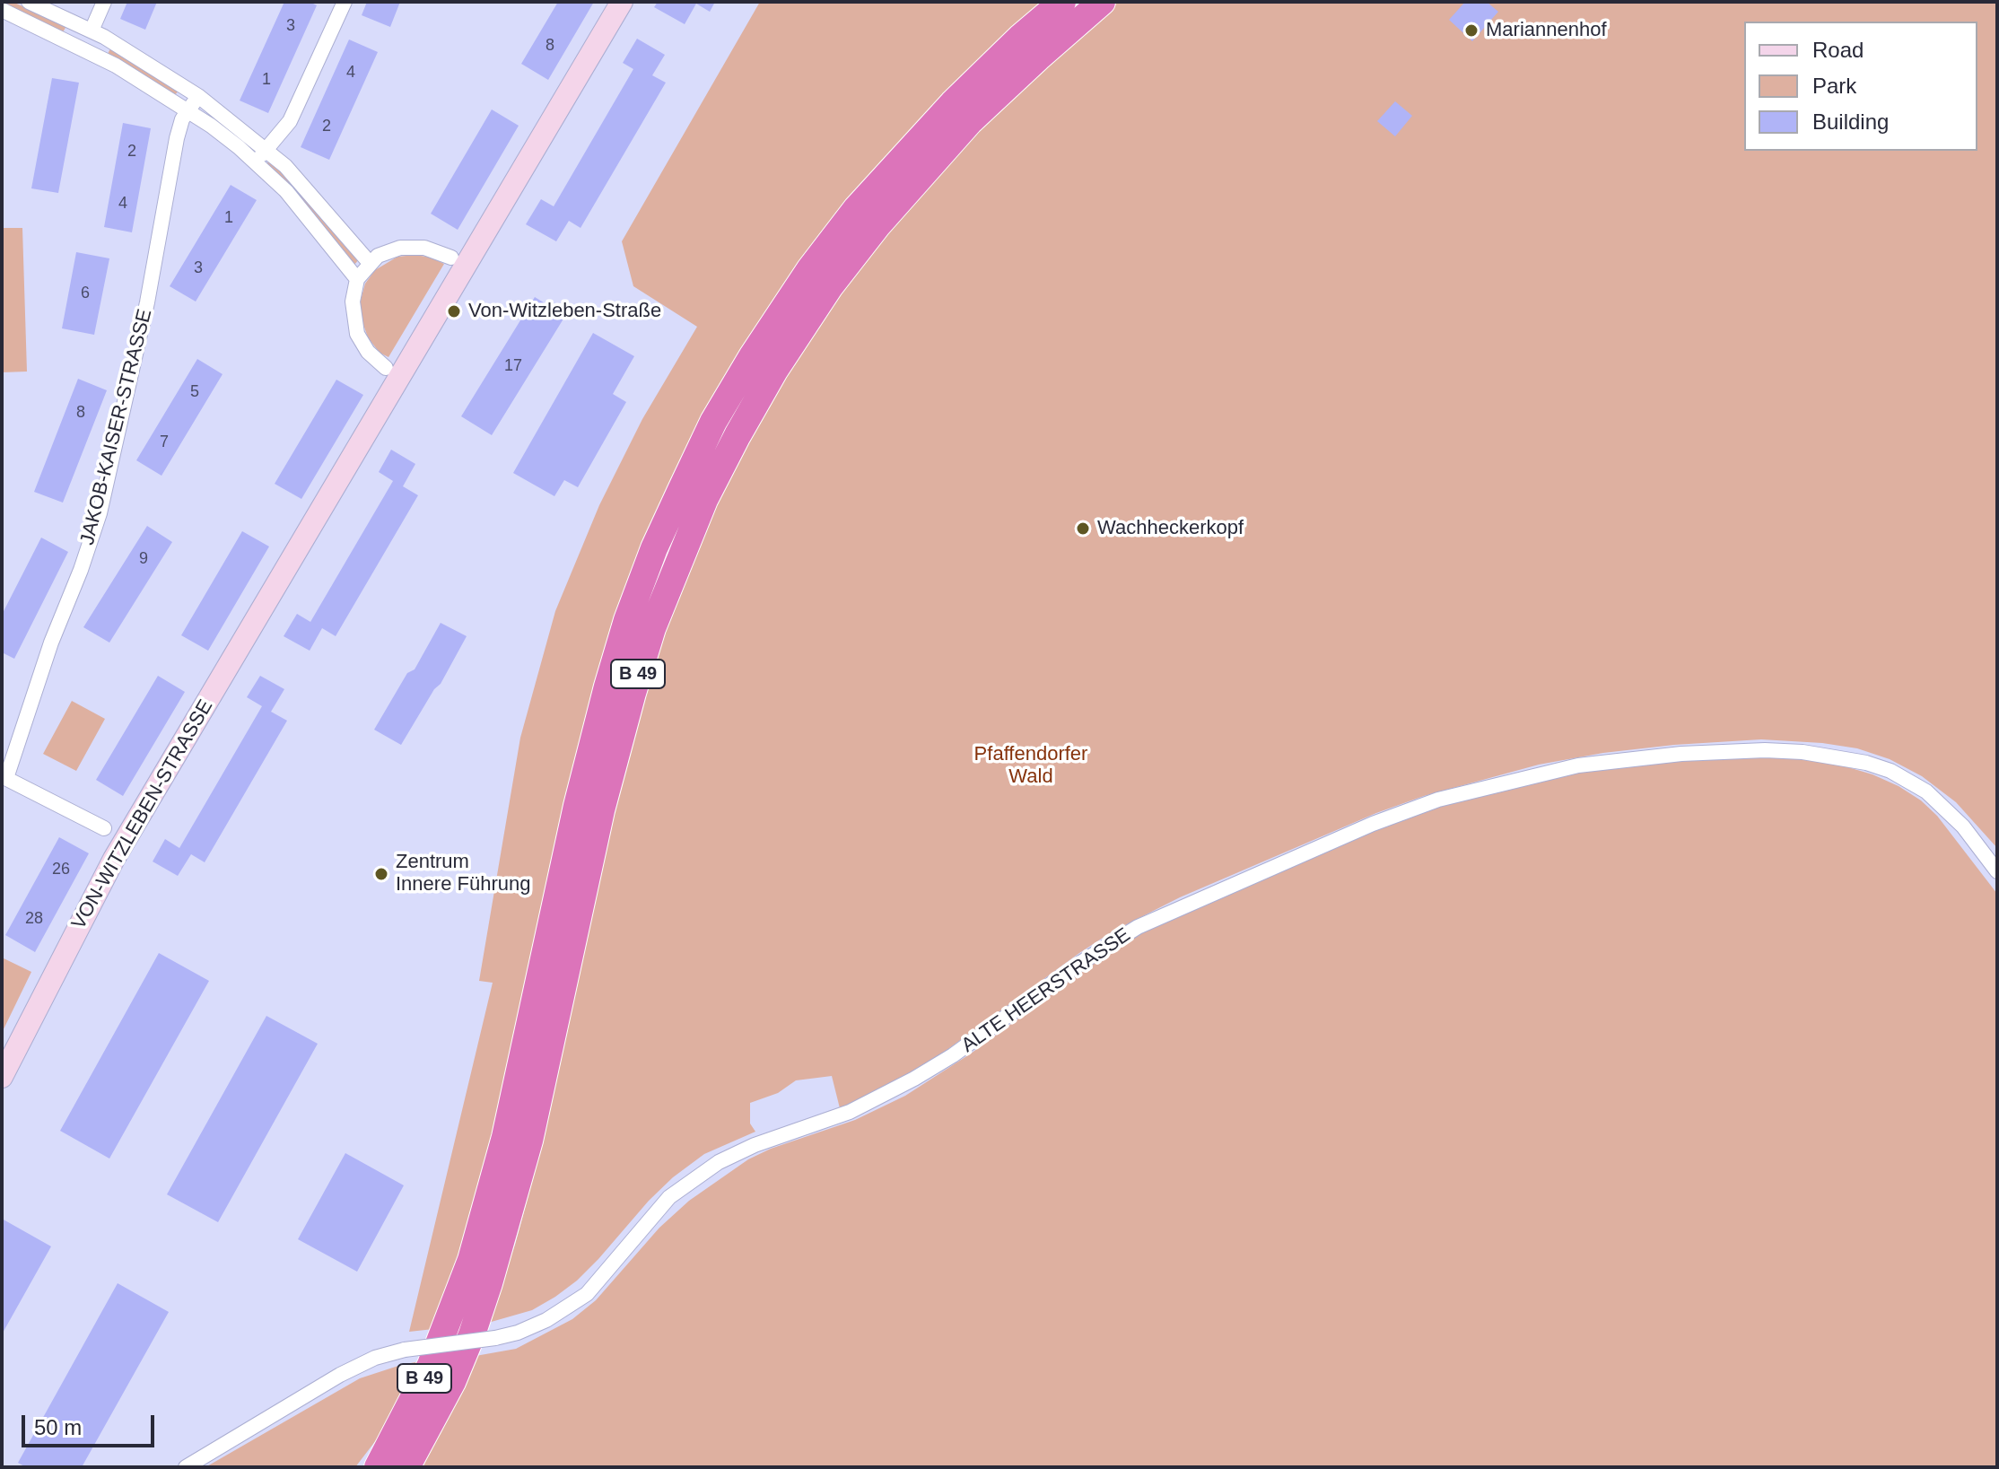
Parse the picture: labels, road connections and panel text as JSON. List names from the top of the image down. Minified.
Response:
{"streets":{"highway":["B 49"],"street":["JAKOB-KAISER-STRASSE","VON-WITZLEBEN-STRASSE","ALTE HEERSTRASSE"]},"parks":["Pfaffendorfer Wald"],"places":["Mariannenhof","Von-Witzleben-Straße","Wachheckerkopf","Zentrum Innere Führung"],"house_numbers":["3","8","4","1","2","2","4","1","3","6","17","5","8","7","9","26","28"],"legend":["Road","Park","Building"],"scale_bar":"50 m"}
